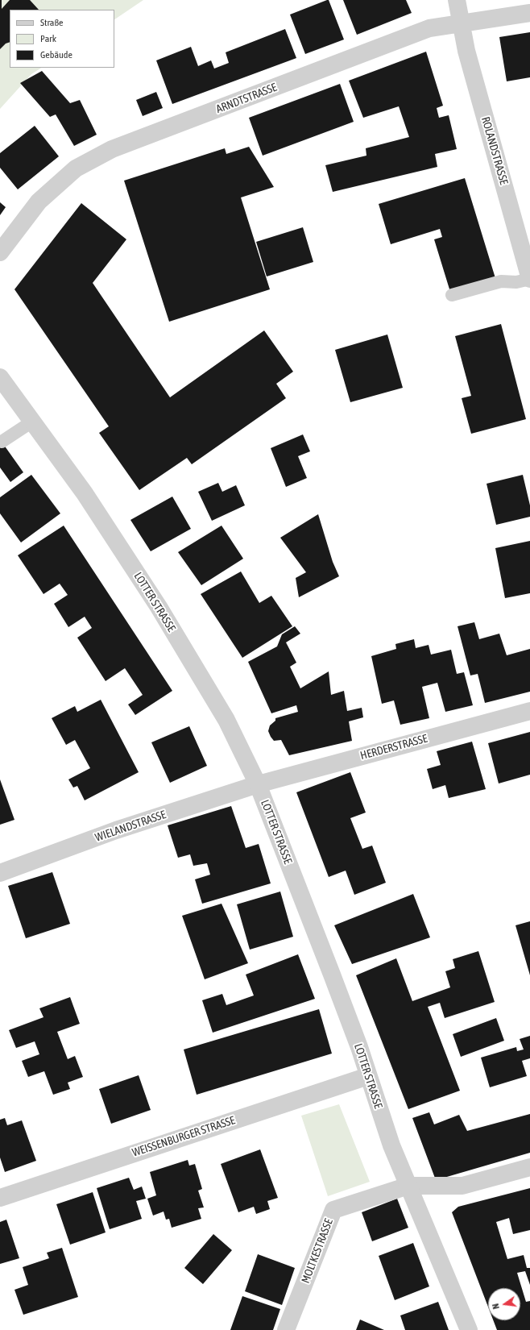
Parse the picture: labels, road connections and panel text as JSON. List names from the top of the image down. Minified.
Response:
{"streets":{"street":["ARNDTSTRASSE","ROLANDSTRASSE","LOTTER STRASSE","HERDERSTRASSE","WIELANDSTRASSE","WEISSENBURGER STRASSE","MOLTKESTRASSE"]},"crossings":[["ARNDTSTRASSE","ROLANDSTRASSE"],["LOTTER STRASSE","HERDERSTRASSE"],["LOTTER STRASSE","WIELANDSTRASSE"],["LOTTER STRASSE","WEISSENBURGER STRASSE"],["LOTTER STRASSE","MOLTKESTRASSE"],["HERDERSTRASSE","WIELANDSTRASSE"]],"legend":["Straße","Park","Gebäude"],"north":"left"}
